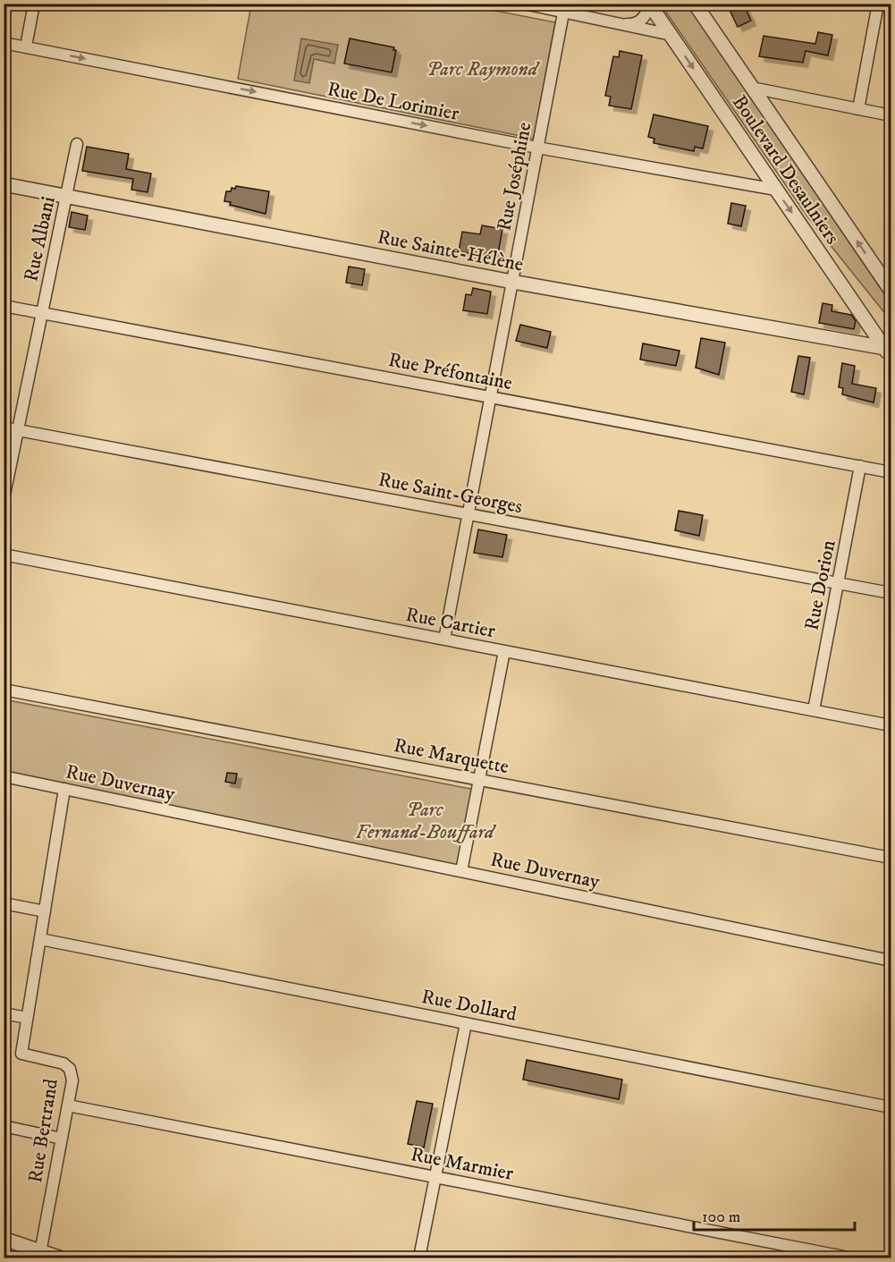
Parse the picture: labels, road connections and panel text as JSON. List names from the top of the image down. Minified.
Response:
{"streets":{"street":["Rue De Lorimier","Boulevard Desaulniers","Rue Joséphine","Rue Albani","Rue Sainte-Hélène","Rue Préfontaine","Rue Saint-Georges","Rue Dorion","Rue Cartier","Rue Marquette","Rue Duvernay","Rue Dollard","Rue Bertrand","Rue Marmier"]},"crossings":[["Rue De Lorimier","Boulevard Desaulniers"],["Rue De Lorimier","Rue Joséphine"],["Boulevard Desaulniers","Rue Sainte-Hélène"],["Rue Joséphine","Rue Sainte-Hélène"],["Rue Joséphine","Rue Préfontaine"],["Rue Joséphine","Rue Saint-Georges"],["Rue Joséphine","Rue Cartier"],["Rue Albani","Rue Sainte-Hélène"],["Rue Albani","Rue Préfontaine"],["Rue Albani","Rue Saint-Georges"],["Rue Préfontaine","Rue Dorion"],["Rue Saint-Georges","Rue Dorion"],["Rue Dorion","Rue Cartier"],["Rue Duvernay","Rue Bertrand"],["Rue Dollard","Rue Bertrand"],["Rue Bertrand","Rue Marmier"]],"one_way":["Rue De Lorimier"],"parks":["Parc Raymond","Parc Fernand-Bouffard"],"scale_bar":"100 m"}
